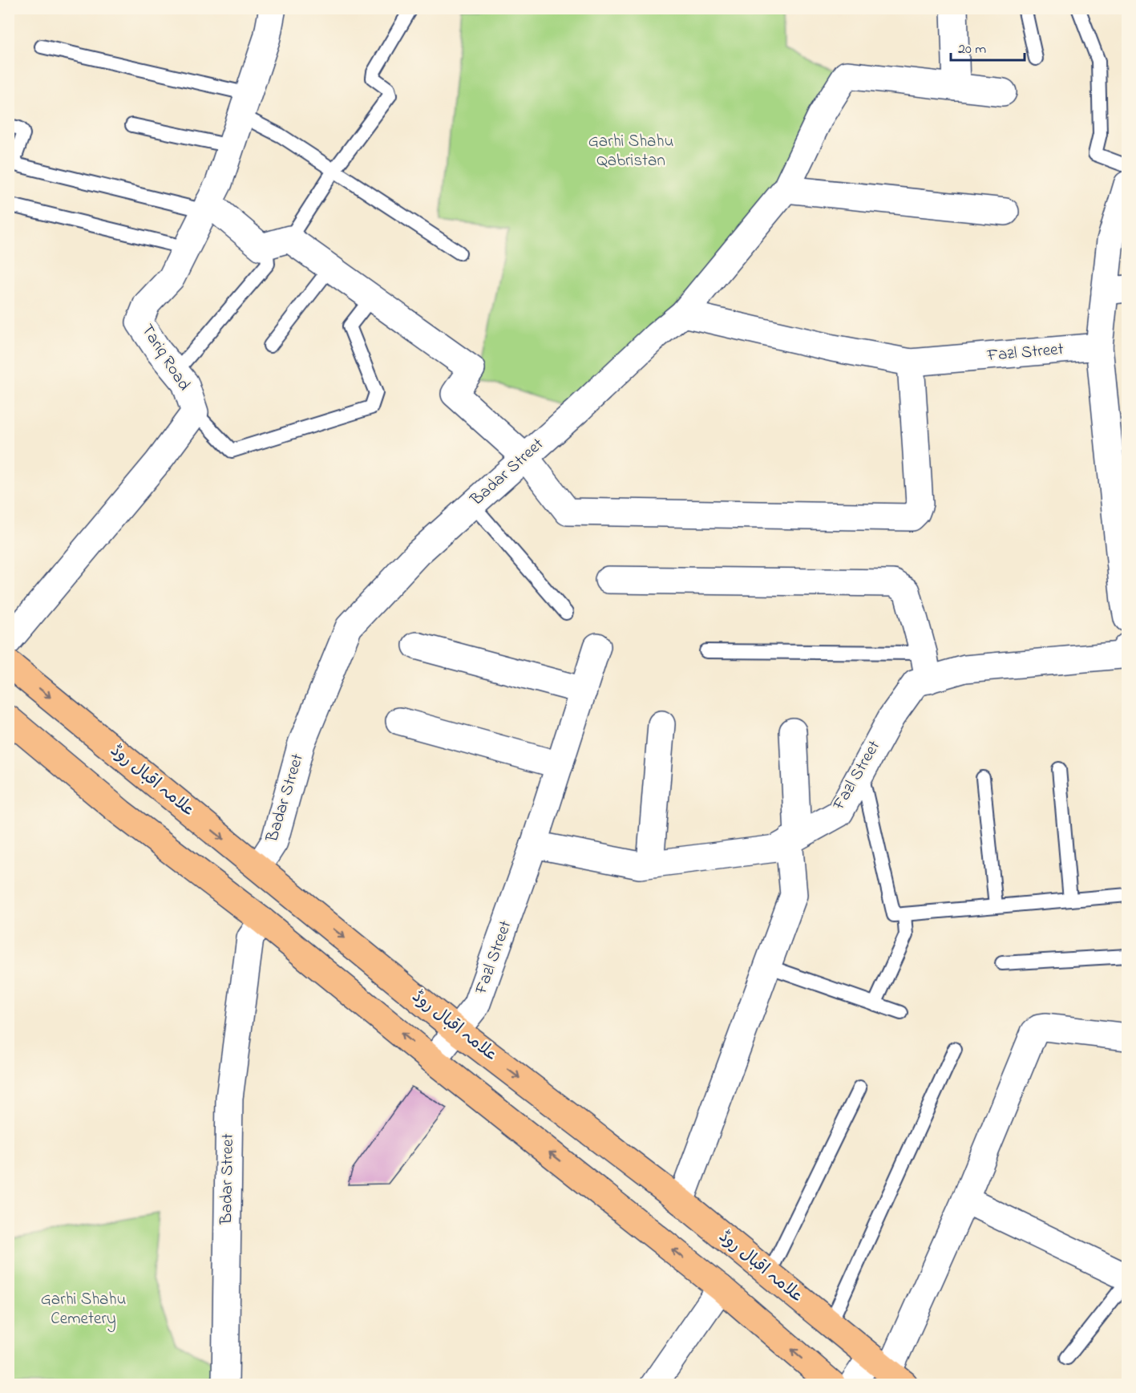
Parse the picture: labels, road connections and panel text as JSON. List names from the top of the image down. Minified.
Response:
{"streets":{"main road":["علامہ اقبال روڈ"],"street":["Fazl Street","Tariq Road","Badar Street"]},"crossings":[["Fazl Street","Badar Street"],["Fazl Street","علامہ اقبال روڈ"],["Badar Street","علامہ اقبال روڈ"]],"parks":["Garhi Shahu Qabristan","Garhi Shahu Cemetery"],"scale_bar":"20 m"}
